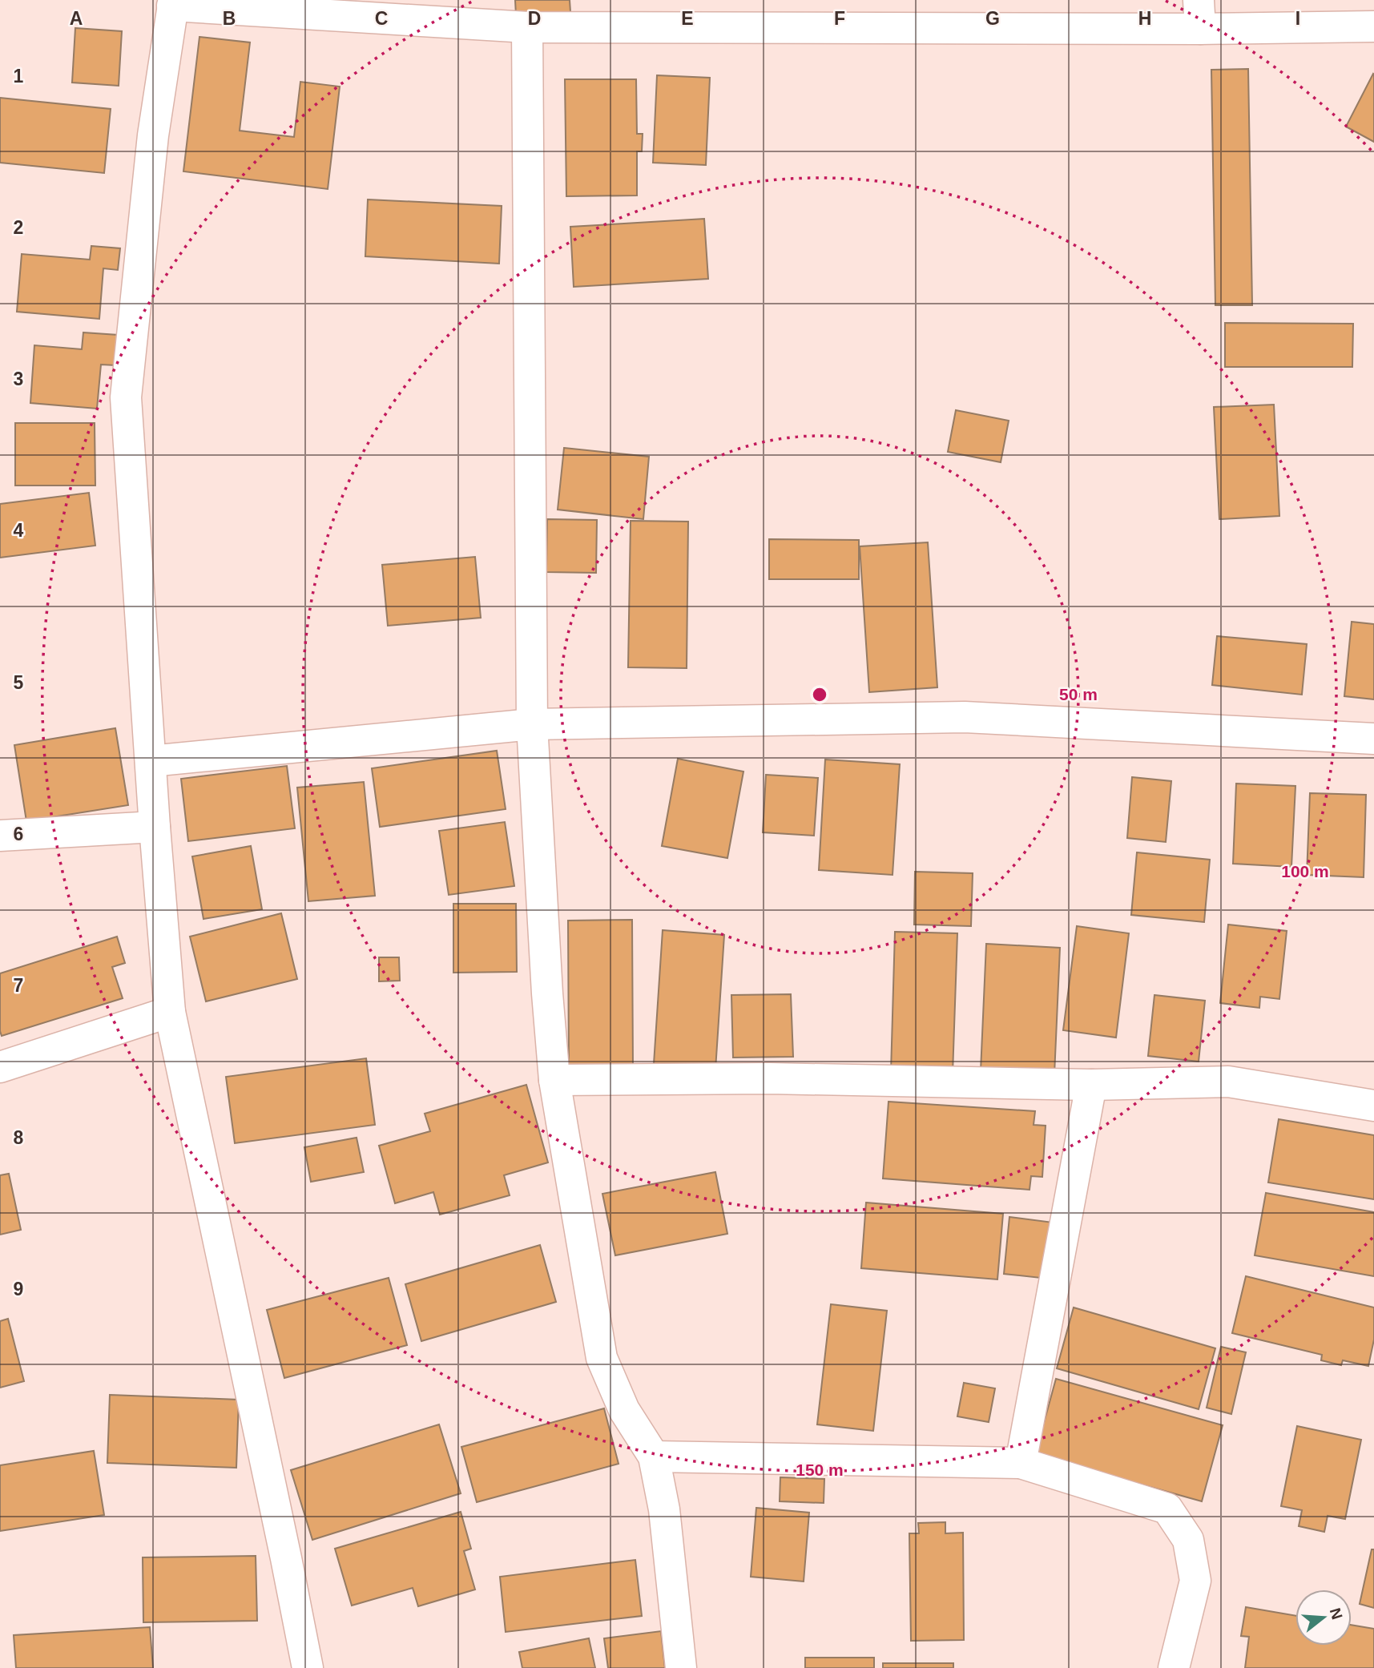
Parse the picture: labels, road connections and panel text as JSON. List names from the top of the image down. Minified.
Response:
{"north":"right","grid":{"columns":["A","B","C","D","E","F","G","H","I"],"rows":["1","2","3","4","5","6","7","8","9"]},"rings":["50 m","100 m","150 m"]}
